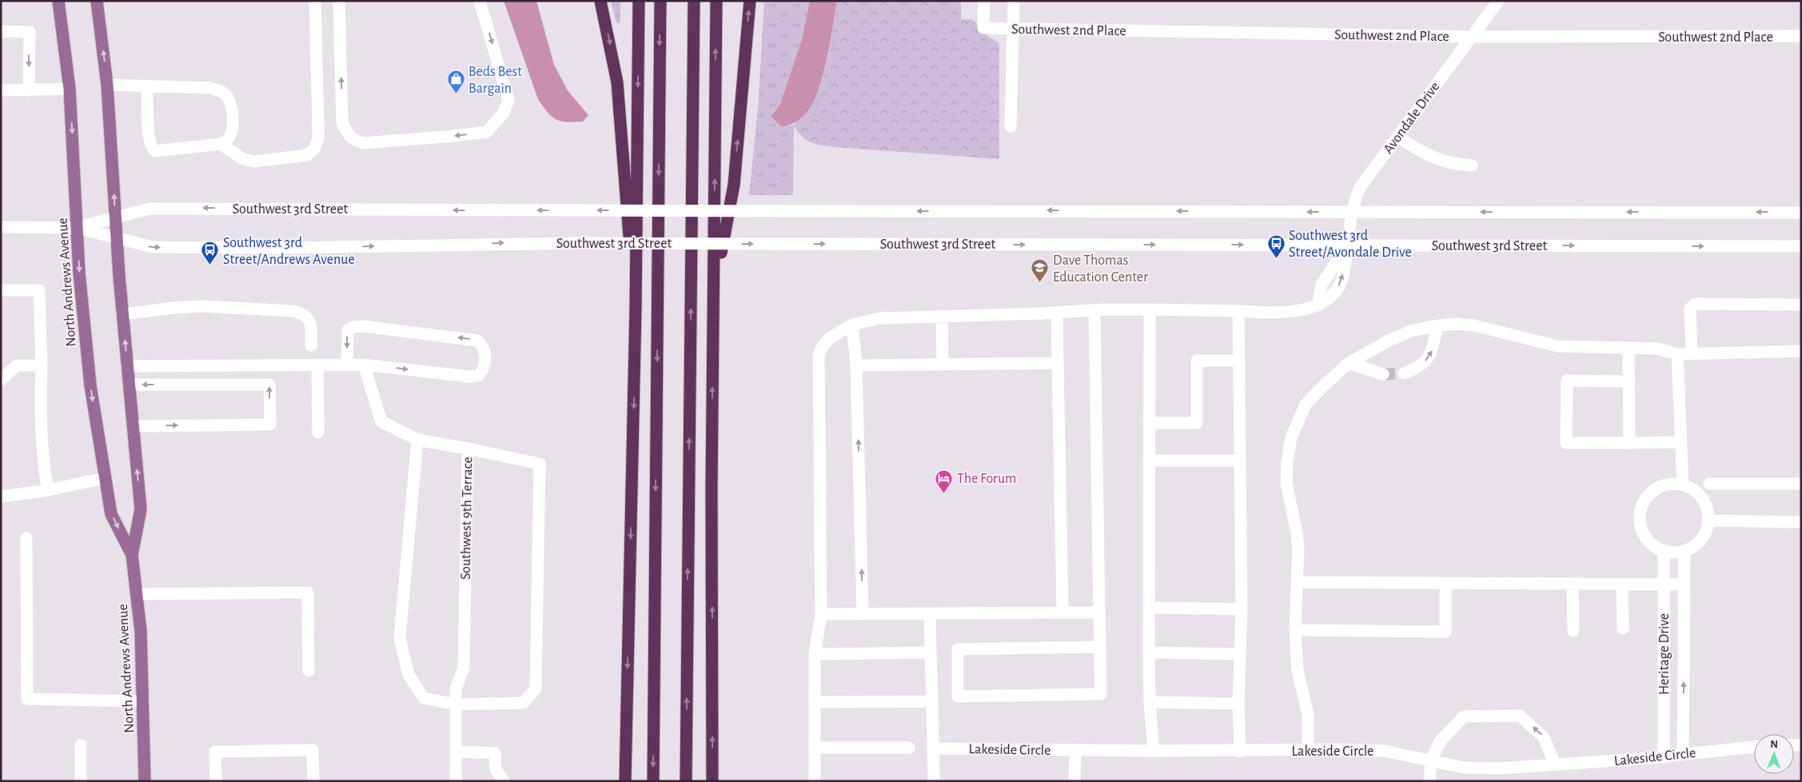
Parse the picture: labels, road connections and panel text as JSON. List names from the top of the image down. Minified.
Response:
{"streets":{"main road":["North Andrews Avenue"],"street":["Southwest 2nd Place","Avondale Drive","Southwest 3rd Street","Southwest 9th Terrace","Heritage Drive","Lakeside Circle"]},"crossings":[["Southwest 2nd Place","Avondale Drive"],["Avondale Drive","Southwest 3rd Street"],["Southwest 3rd Street","North Andrews Avenue"],["Heritage Drive","Lakeside Circle"]],"places":{"shop":["Beds Best Bargain"],"bus stop":["Southwest 3rd Street/Avondale Drive","Southwest 3rd Street/Andrews Avenue"],"school or university":["Dave Thomas Education Center"],"hotel":["The Forum"]},"north":"top"}
